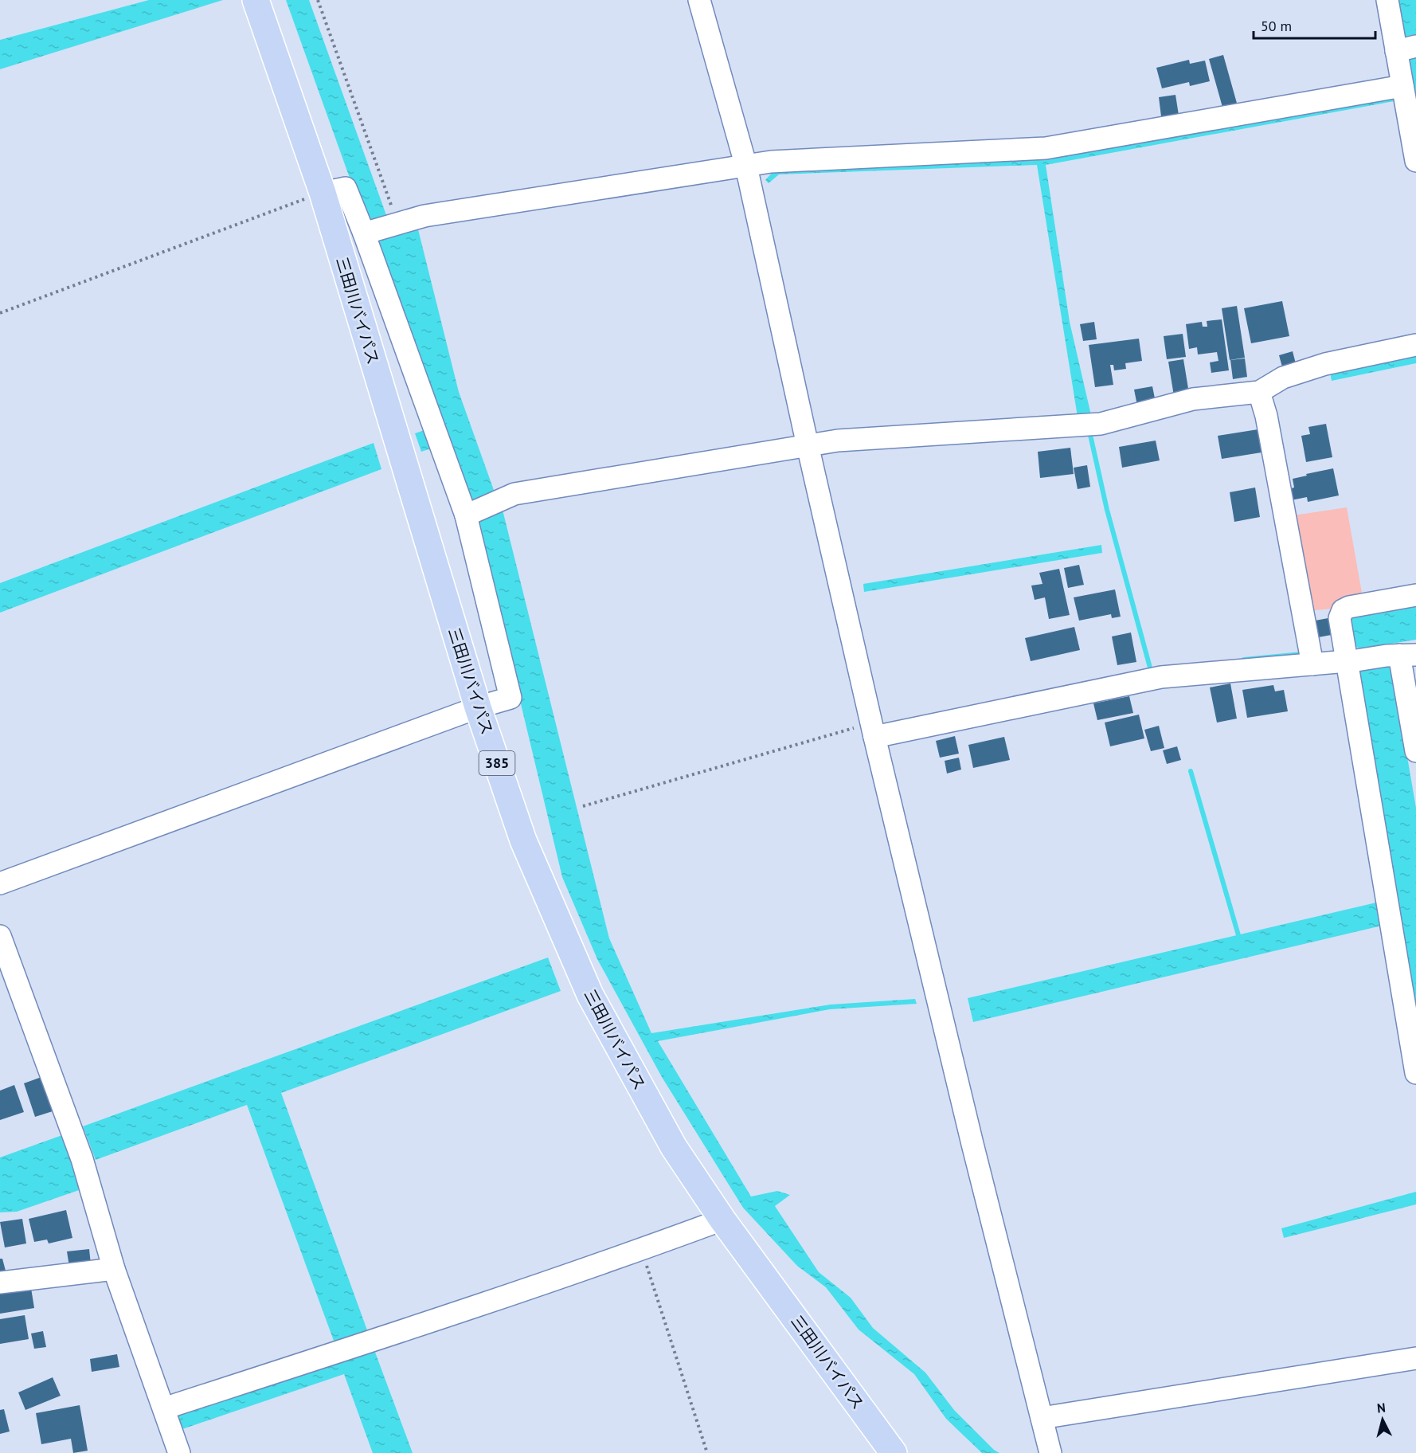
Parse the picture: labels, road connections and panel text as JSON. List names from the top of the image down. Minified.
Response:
{"streets":{"highway":["三田川バイパス","385"]},"scale_bar":"50 m","north":"top"}
